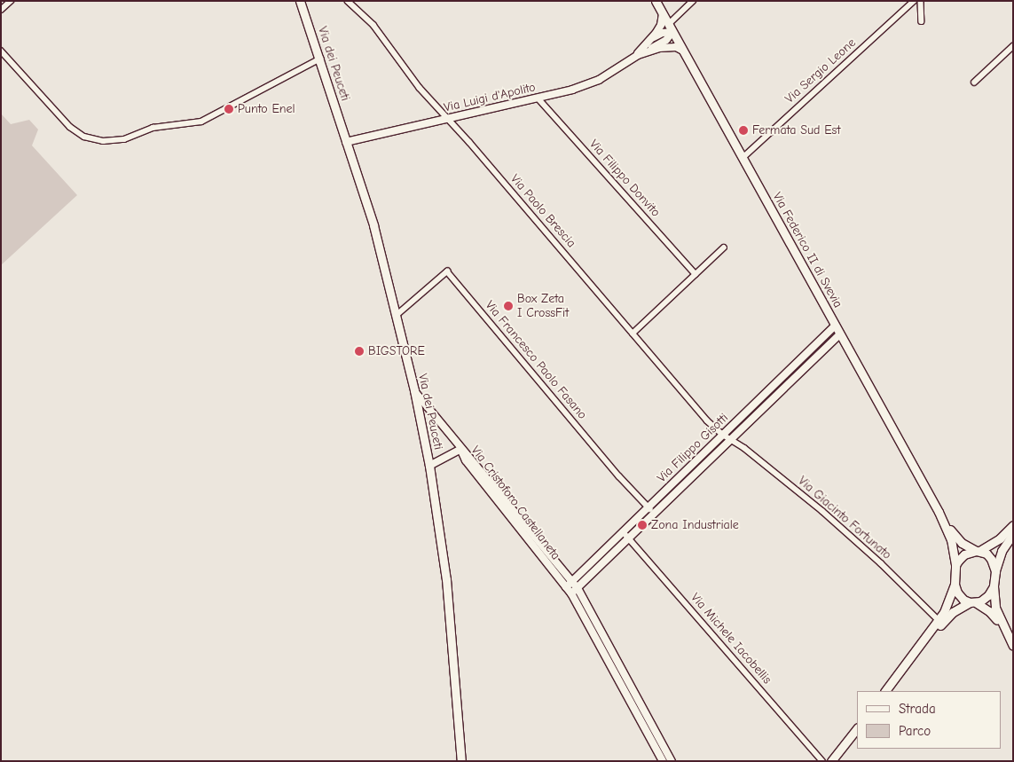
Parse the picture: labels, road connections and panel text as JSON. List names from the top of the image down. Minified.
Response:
{"streets":{"main road":["Via dei Peuceti","Via Federico II di Svevia"],"street":["Via Sergio Leone","Via Luigi d'Apolito","Via Filippo Donvito","Via Paolo Brescia","Via Francesco Paolo Fasano","Via Filippo Gisotti","Via Cristoforo Castellaneta","Via Giacinto Fortunato","Via Michele Iacobellis"]},"crossings":[["Via dei Peuceti","Via Luigi d'Apolito"],["Via dei Peuceti","Via Francesco Paolo Fasano"],["Via Sergio Leone","Via Federico II di Svevia"],["Via Luigi d'Apolito","Via Filippo Donvito"],["Via Luigi d'Apolito","Via Paolo Brescia"],["Via Luigi d'Apolito","Via Federico II di Svevia"],["Via Paolo Brescia","Via Filippo Gisotti"],["Via Paolo Brescia","Via Giacinto Fortunato"],["Via Federico II di Svevia","Via Filippo Gisotti"],["Via Francesco Paolo Fasano","Via Filippo Gisotti"],["Via Filippo Gisotti","Via Cristoforo Castellaneta"],["Via Filippo Gisotti","Via Giacinto Fortunato"],["Via Filippo Gisotti","Via Michele Iacobellis"]],"places":["Punto Enel","Fermata Sud Est","Box Zeta I CrossFit","BIGSTORE","Zona Industriale"],"legend":["Strada","Parco"]}
